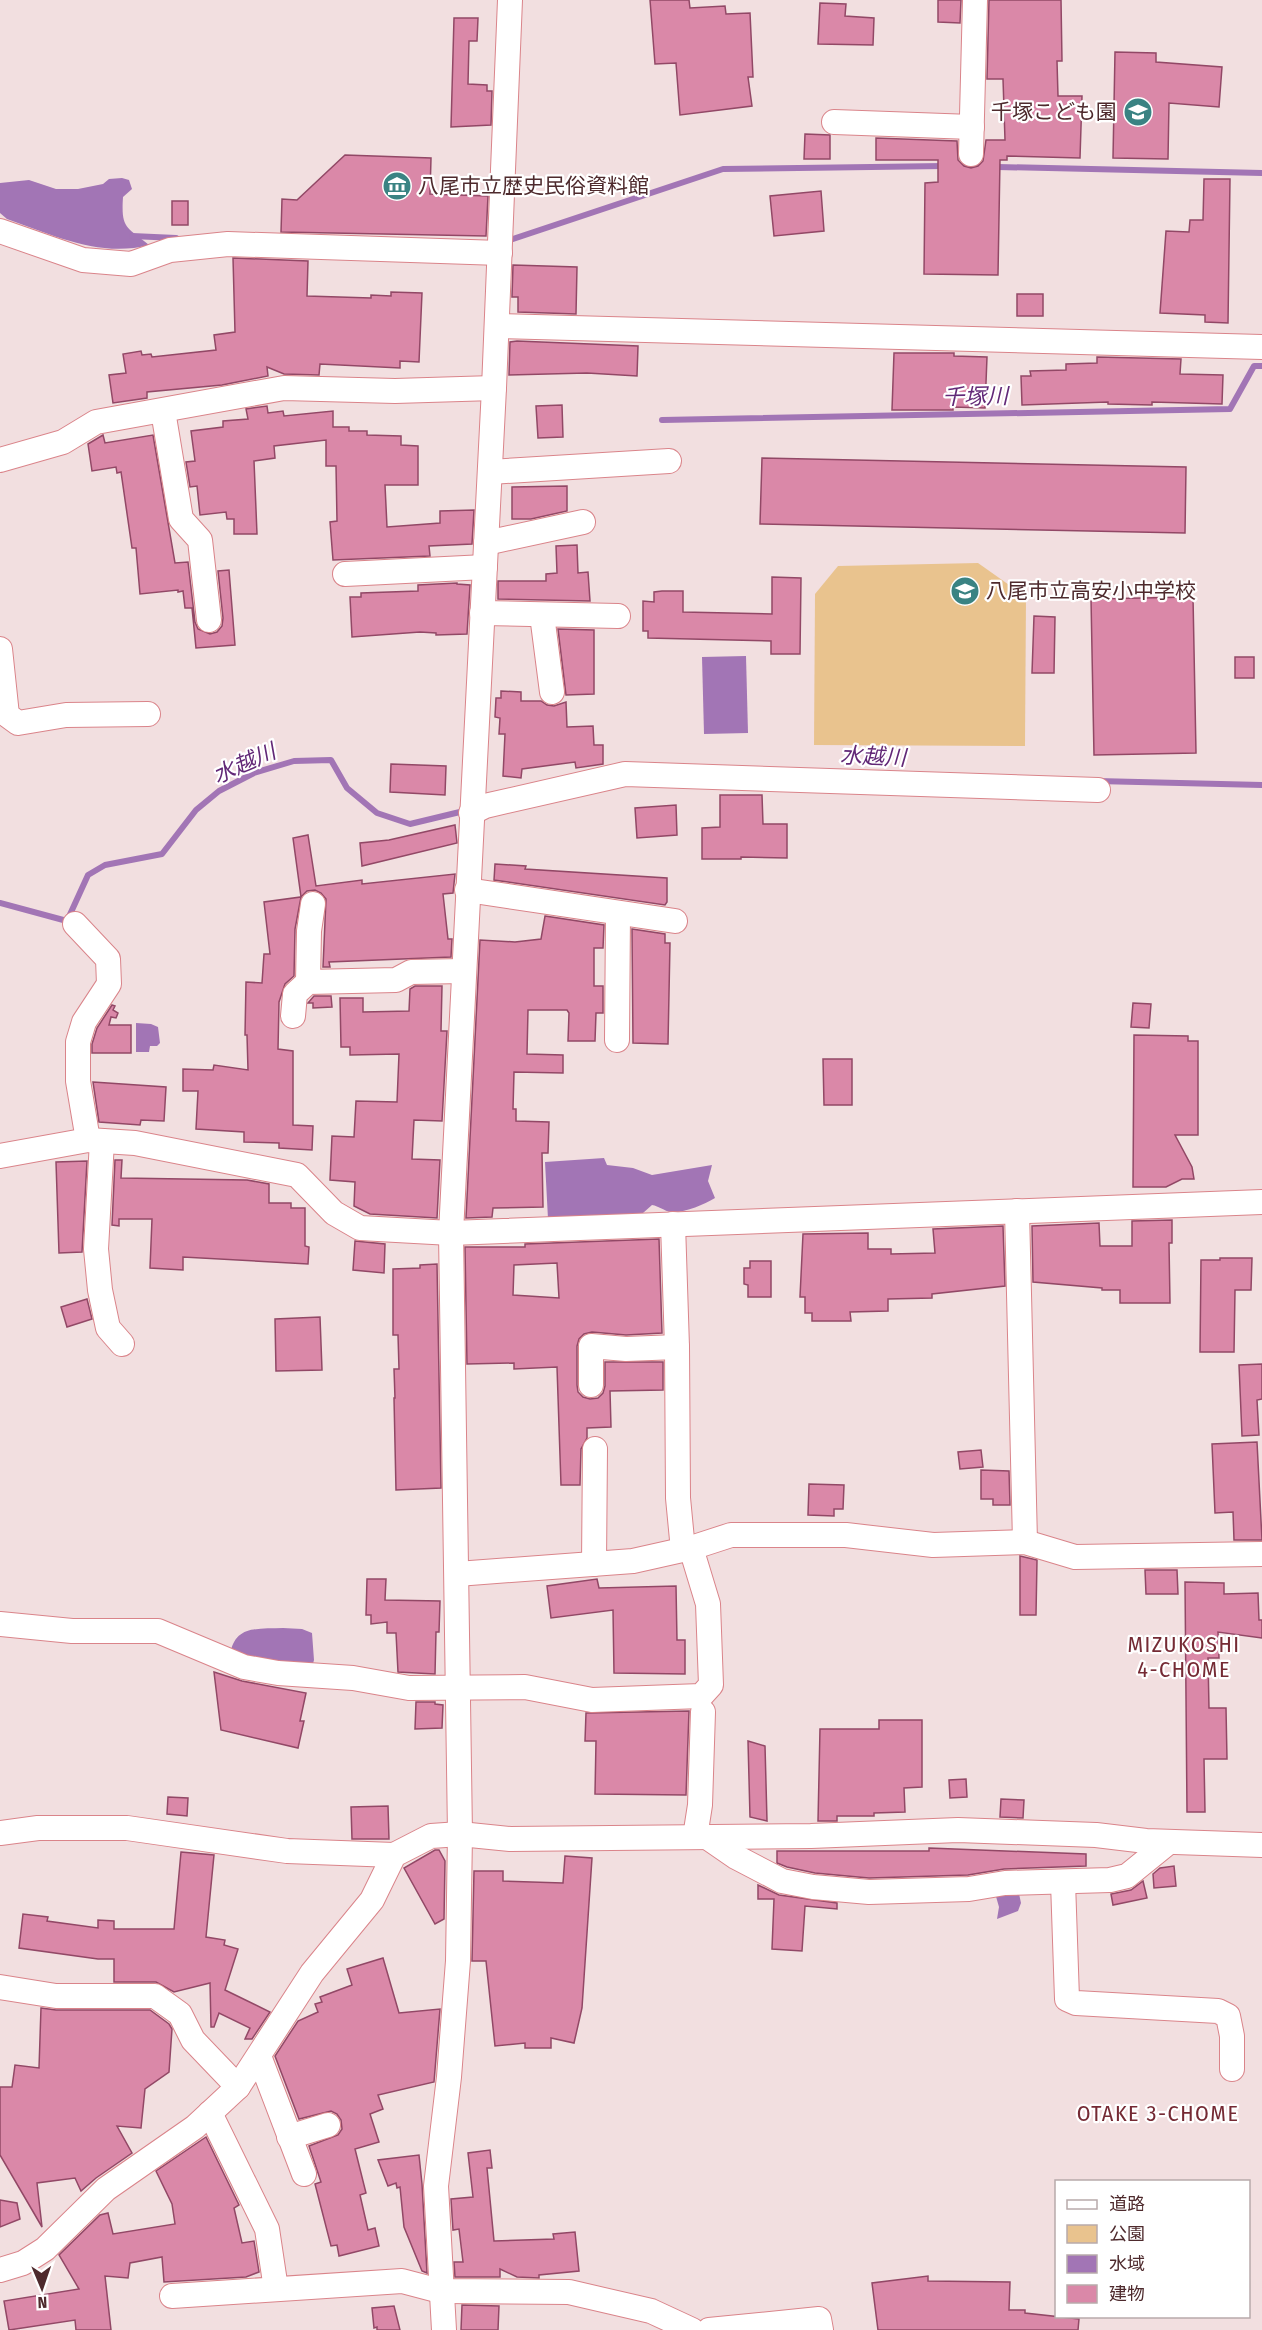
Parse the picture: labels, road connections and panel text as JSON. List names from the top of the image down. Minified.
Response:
{"districts":["MIZUKOSHI 4-CHOME","OTAKE 3-CHOME"],"water":["千塚川","水越川"],"places":{"school or university":["千塚こども園","八尾市立高安小中学校"],"museum":["八尾市立歴史民俗資料館"]},"legend":["道路","公園","水域","建物"],"north":"bottom"}
